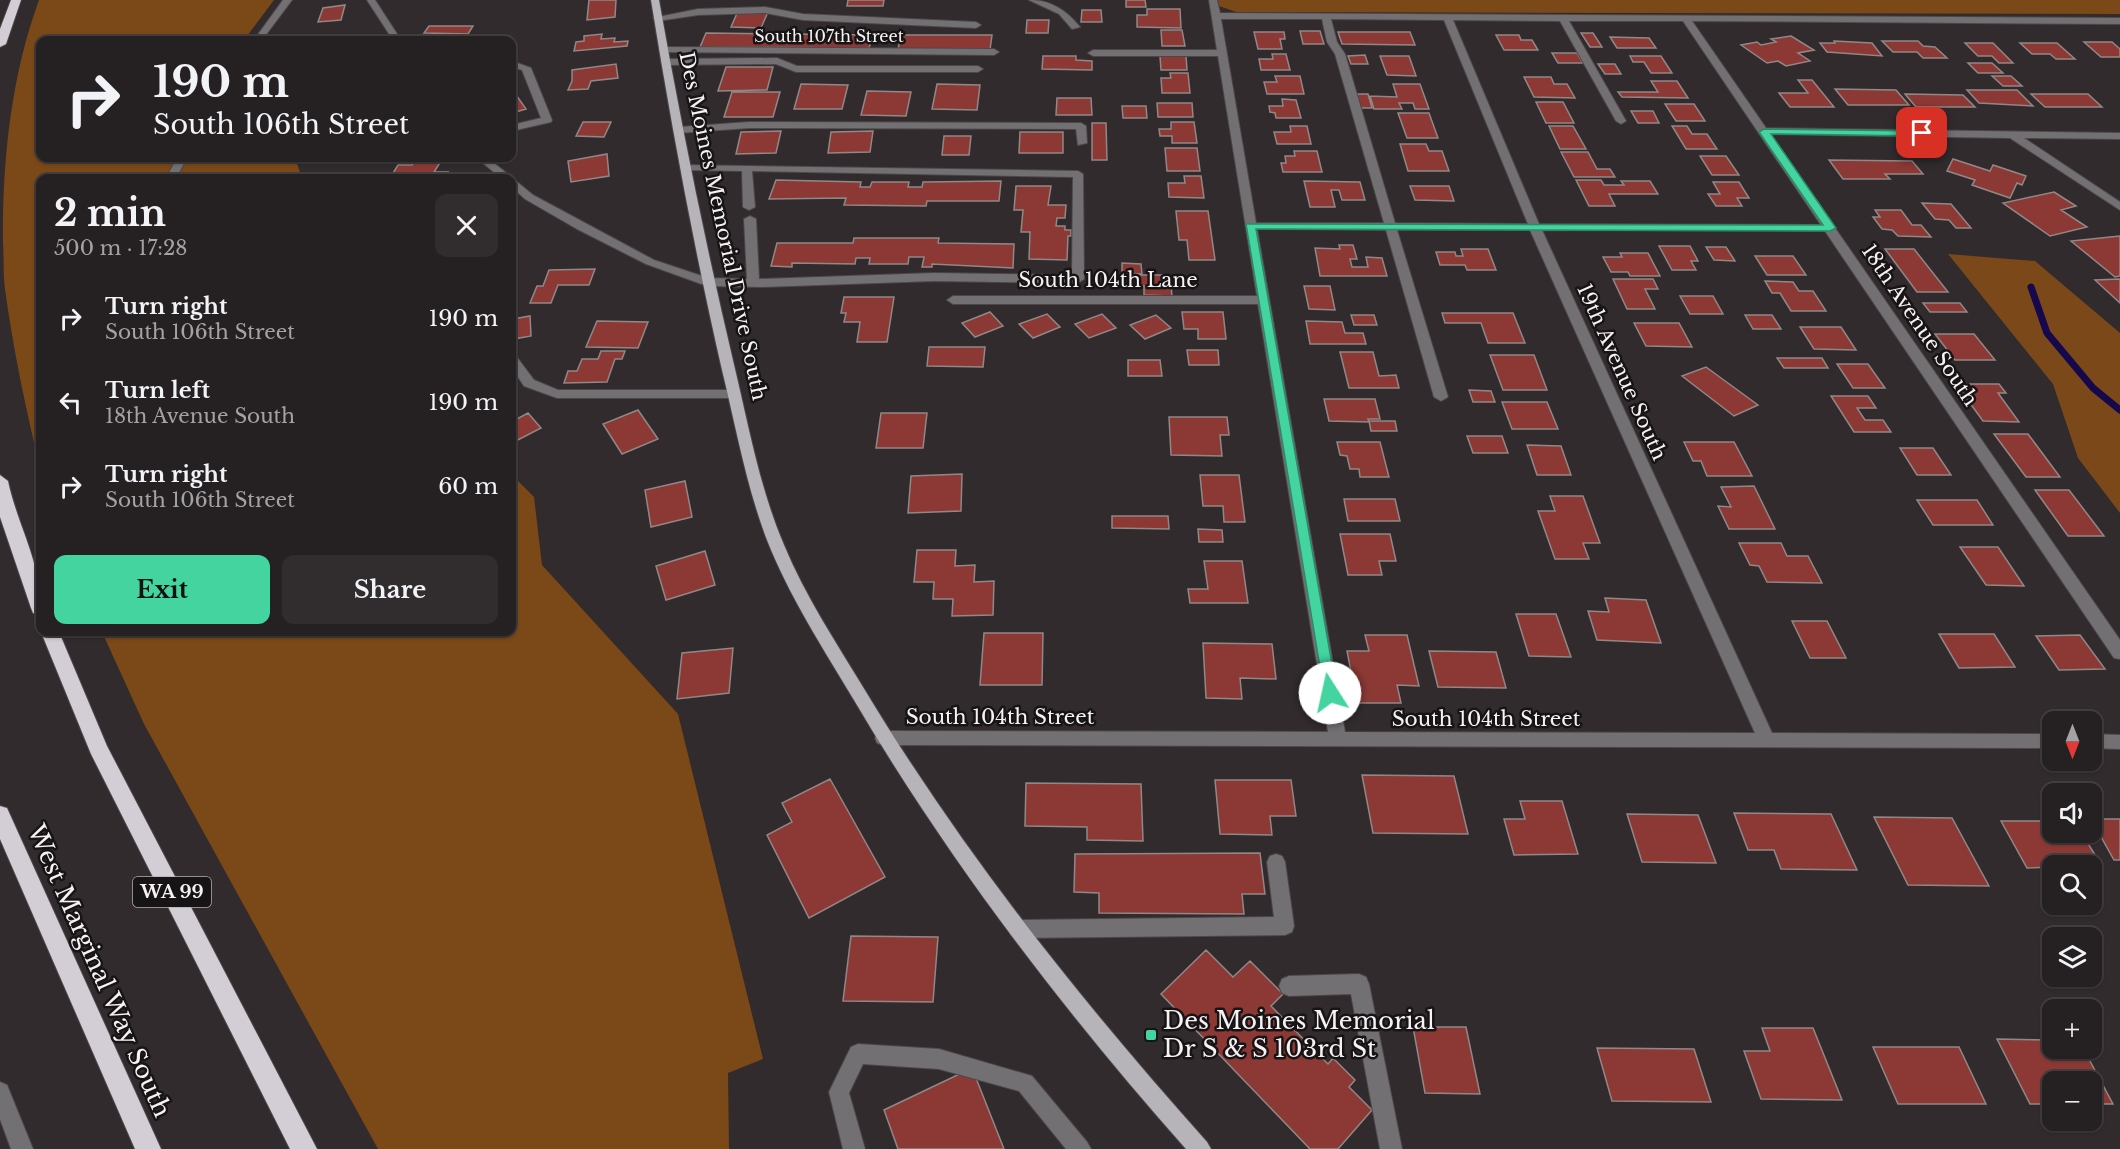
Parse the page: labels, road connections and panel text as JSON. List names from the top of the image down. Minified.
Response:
{"streets":{"highway":["WA 99","West Marginal Way South"],"main road":["Des Moines Memorial Drive South"],"street":["South 107th Street","South 104th Lane","18th Avenue South","19th Avenue South","South 104th Street"]},"crossings":[["South 107th Street","Des Moines Memorial Drive South"],["Des Moines Memorial Drive South","South 104th Street"],["19th Avenue South","South 104th Street"]],"places":{"transit":["Des Moines Memorial Dr S & S 103rd St"]},"north":"bottom","page":{"turn":["190 m","South 106th Street"],"heading":["2 min","500 m · 17:28"],"list":[{"name":"Turn right","note":"South 106th Street","value":"190 m"},{"name":"Turn left","note":"18th Avenue South","value":"190 m"},{"name":"Turn right","note":"South 106th Street","value":"60 m"}],"buttons":["Exit","Share"],"map_buttons":["+","−"]}}
